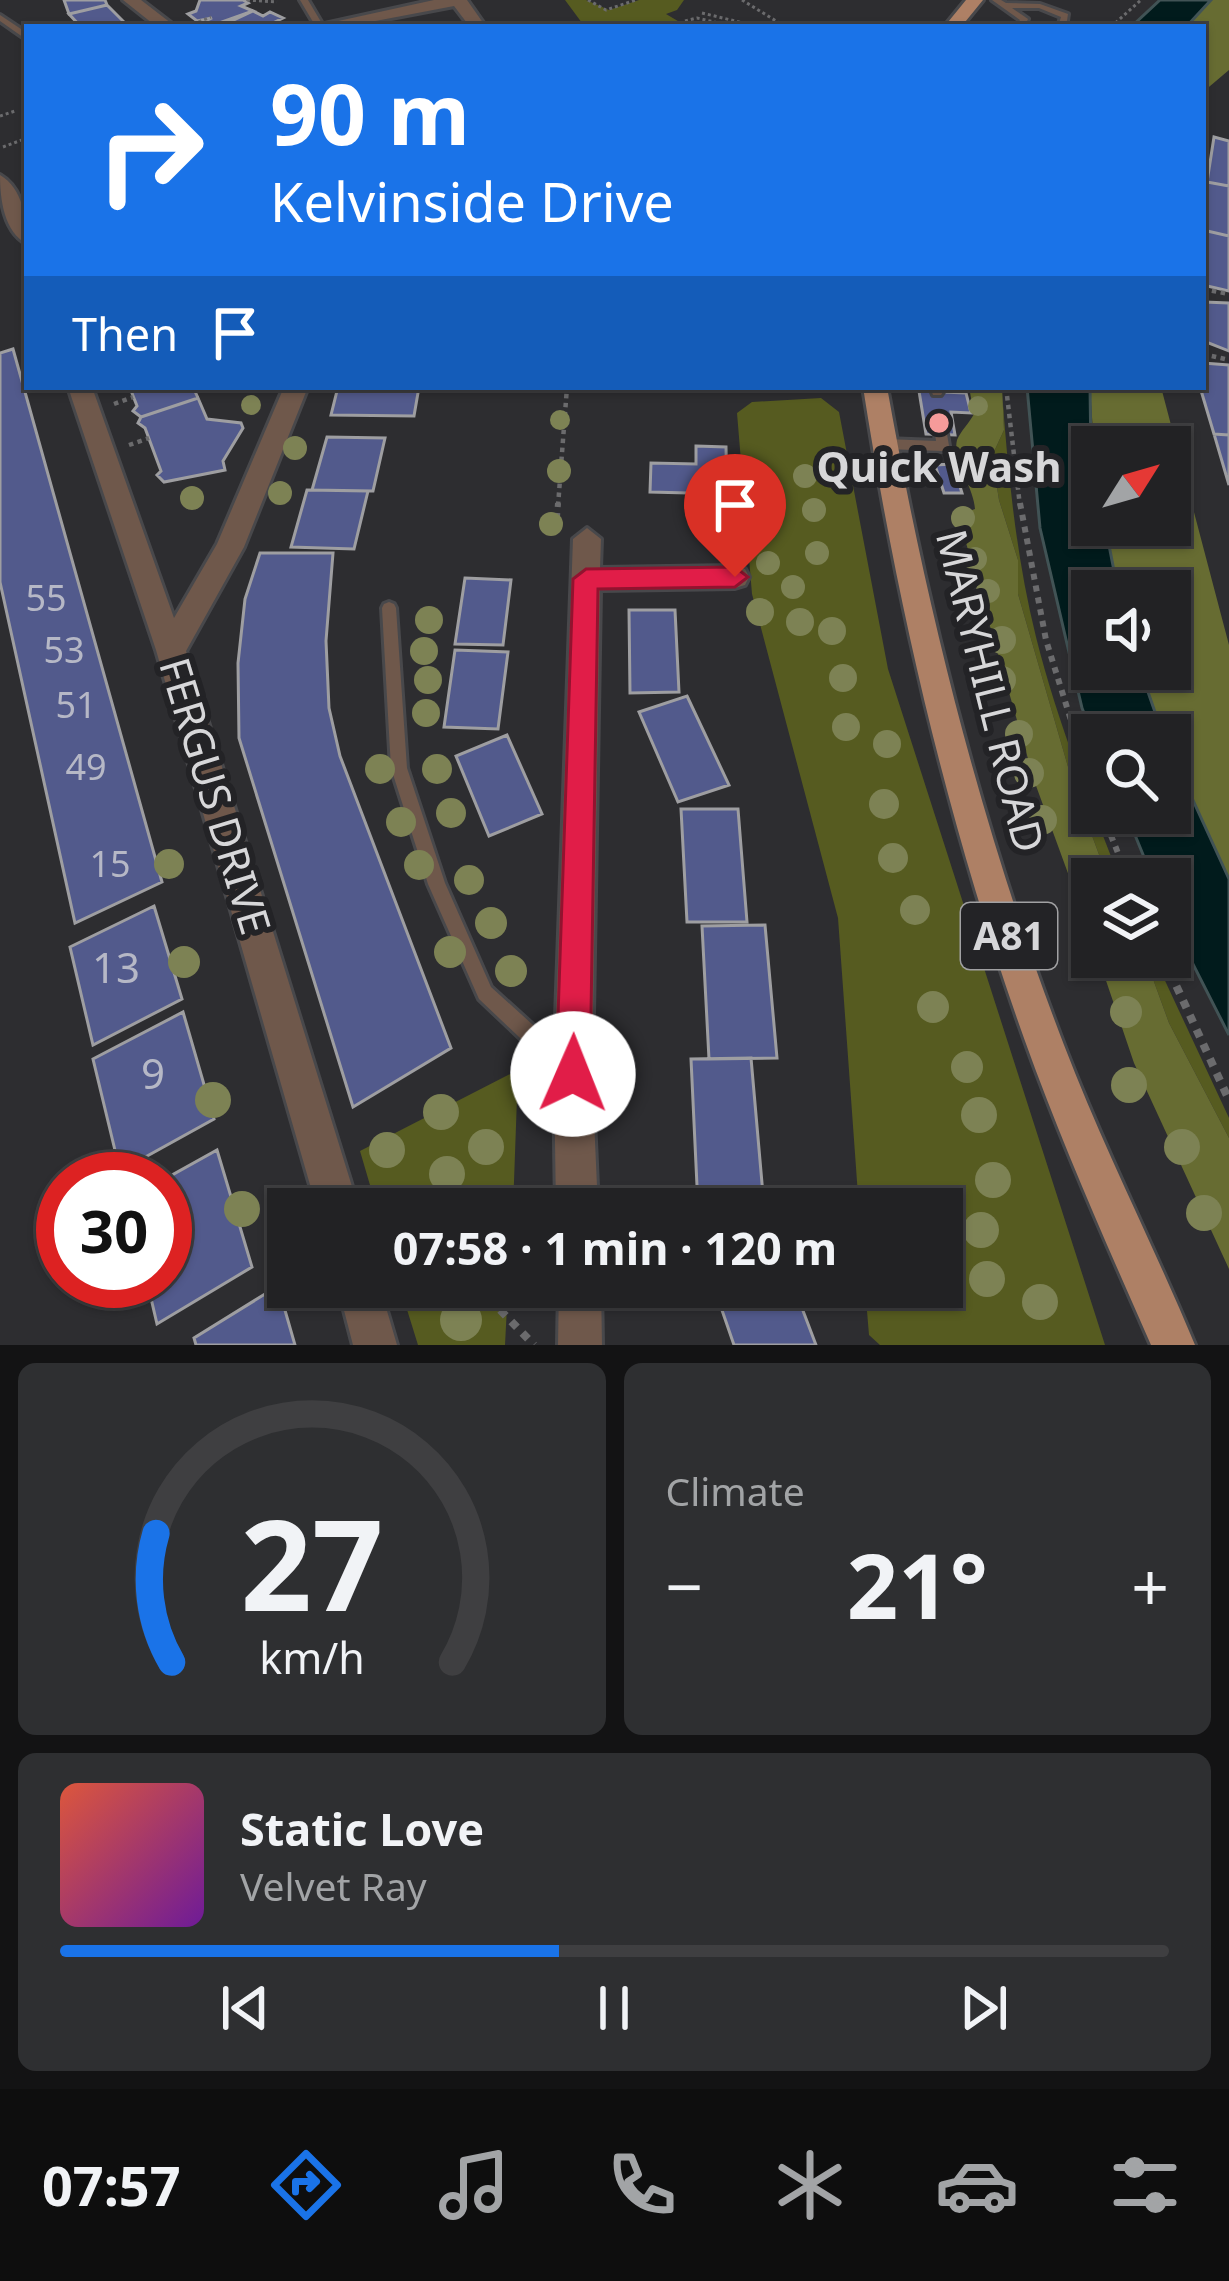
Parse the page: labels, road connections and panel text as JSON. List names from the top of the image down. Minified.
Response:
{"streets":{"main road":["MARYHILL ROAD","A81"],"street":["FERGUS DRIVE"]},"places":["Quick Wash"],"house_numbers":["55","53","51","49","15","13","9"],"north":"top right","page":{"turn":["90 m","Kelvinside Drive"],"then":"Then","limit":"30","trip":"07:58 · 1 min · 120 m","tile":"Climate","heat":["−","21°","+"],"song":["Static Love","Velvet Ray"],"tabs":"07:57","gauge":["27","km/h"]}}
